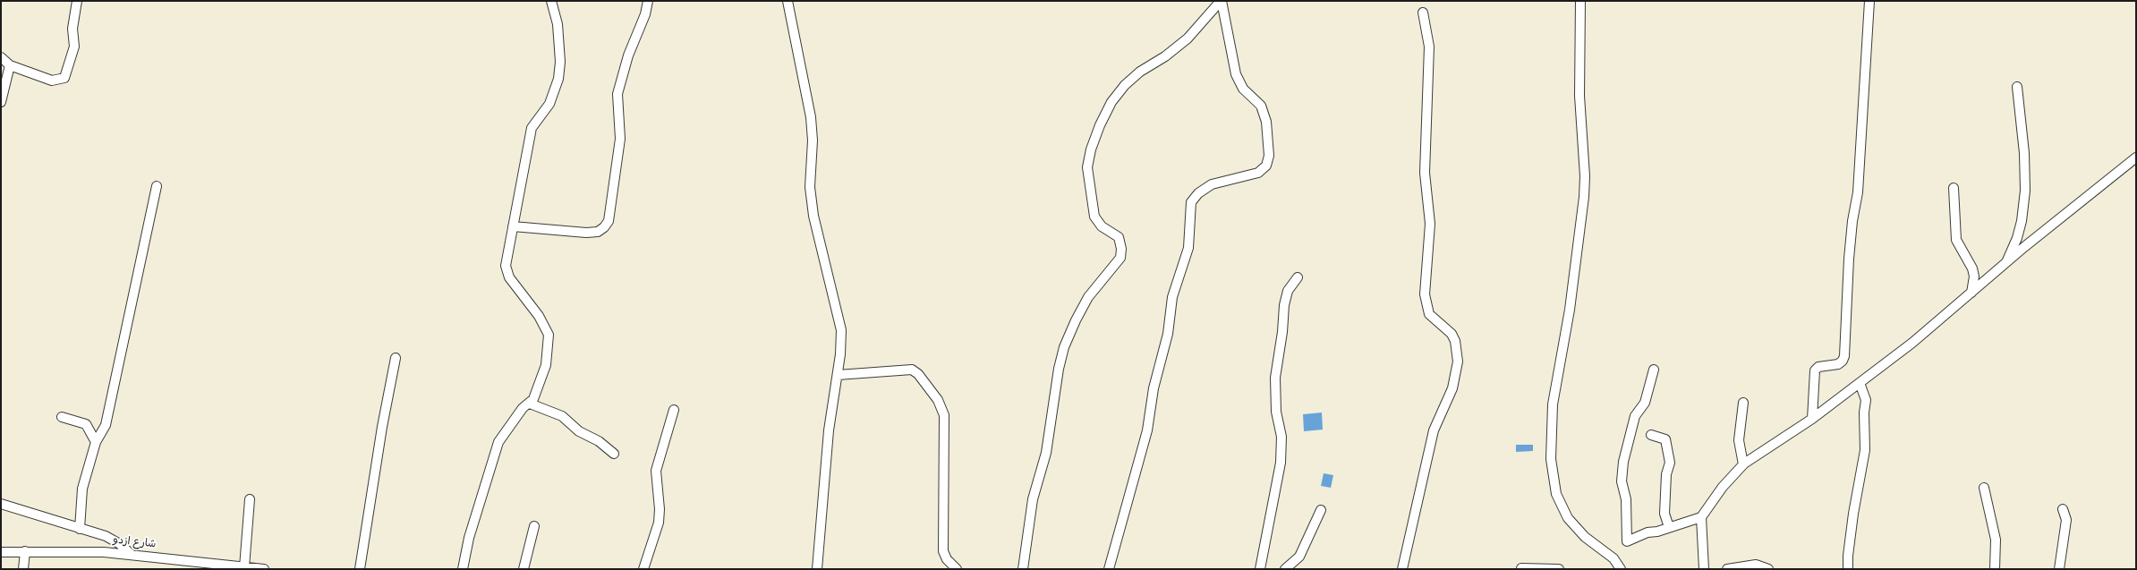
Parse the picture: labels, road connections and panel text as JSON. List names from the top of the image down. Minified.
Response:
{"streets":{"street":["شارع ازدو"]}}
